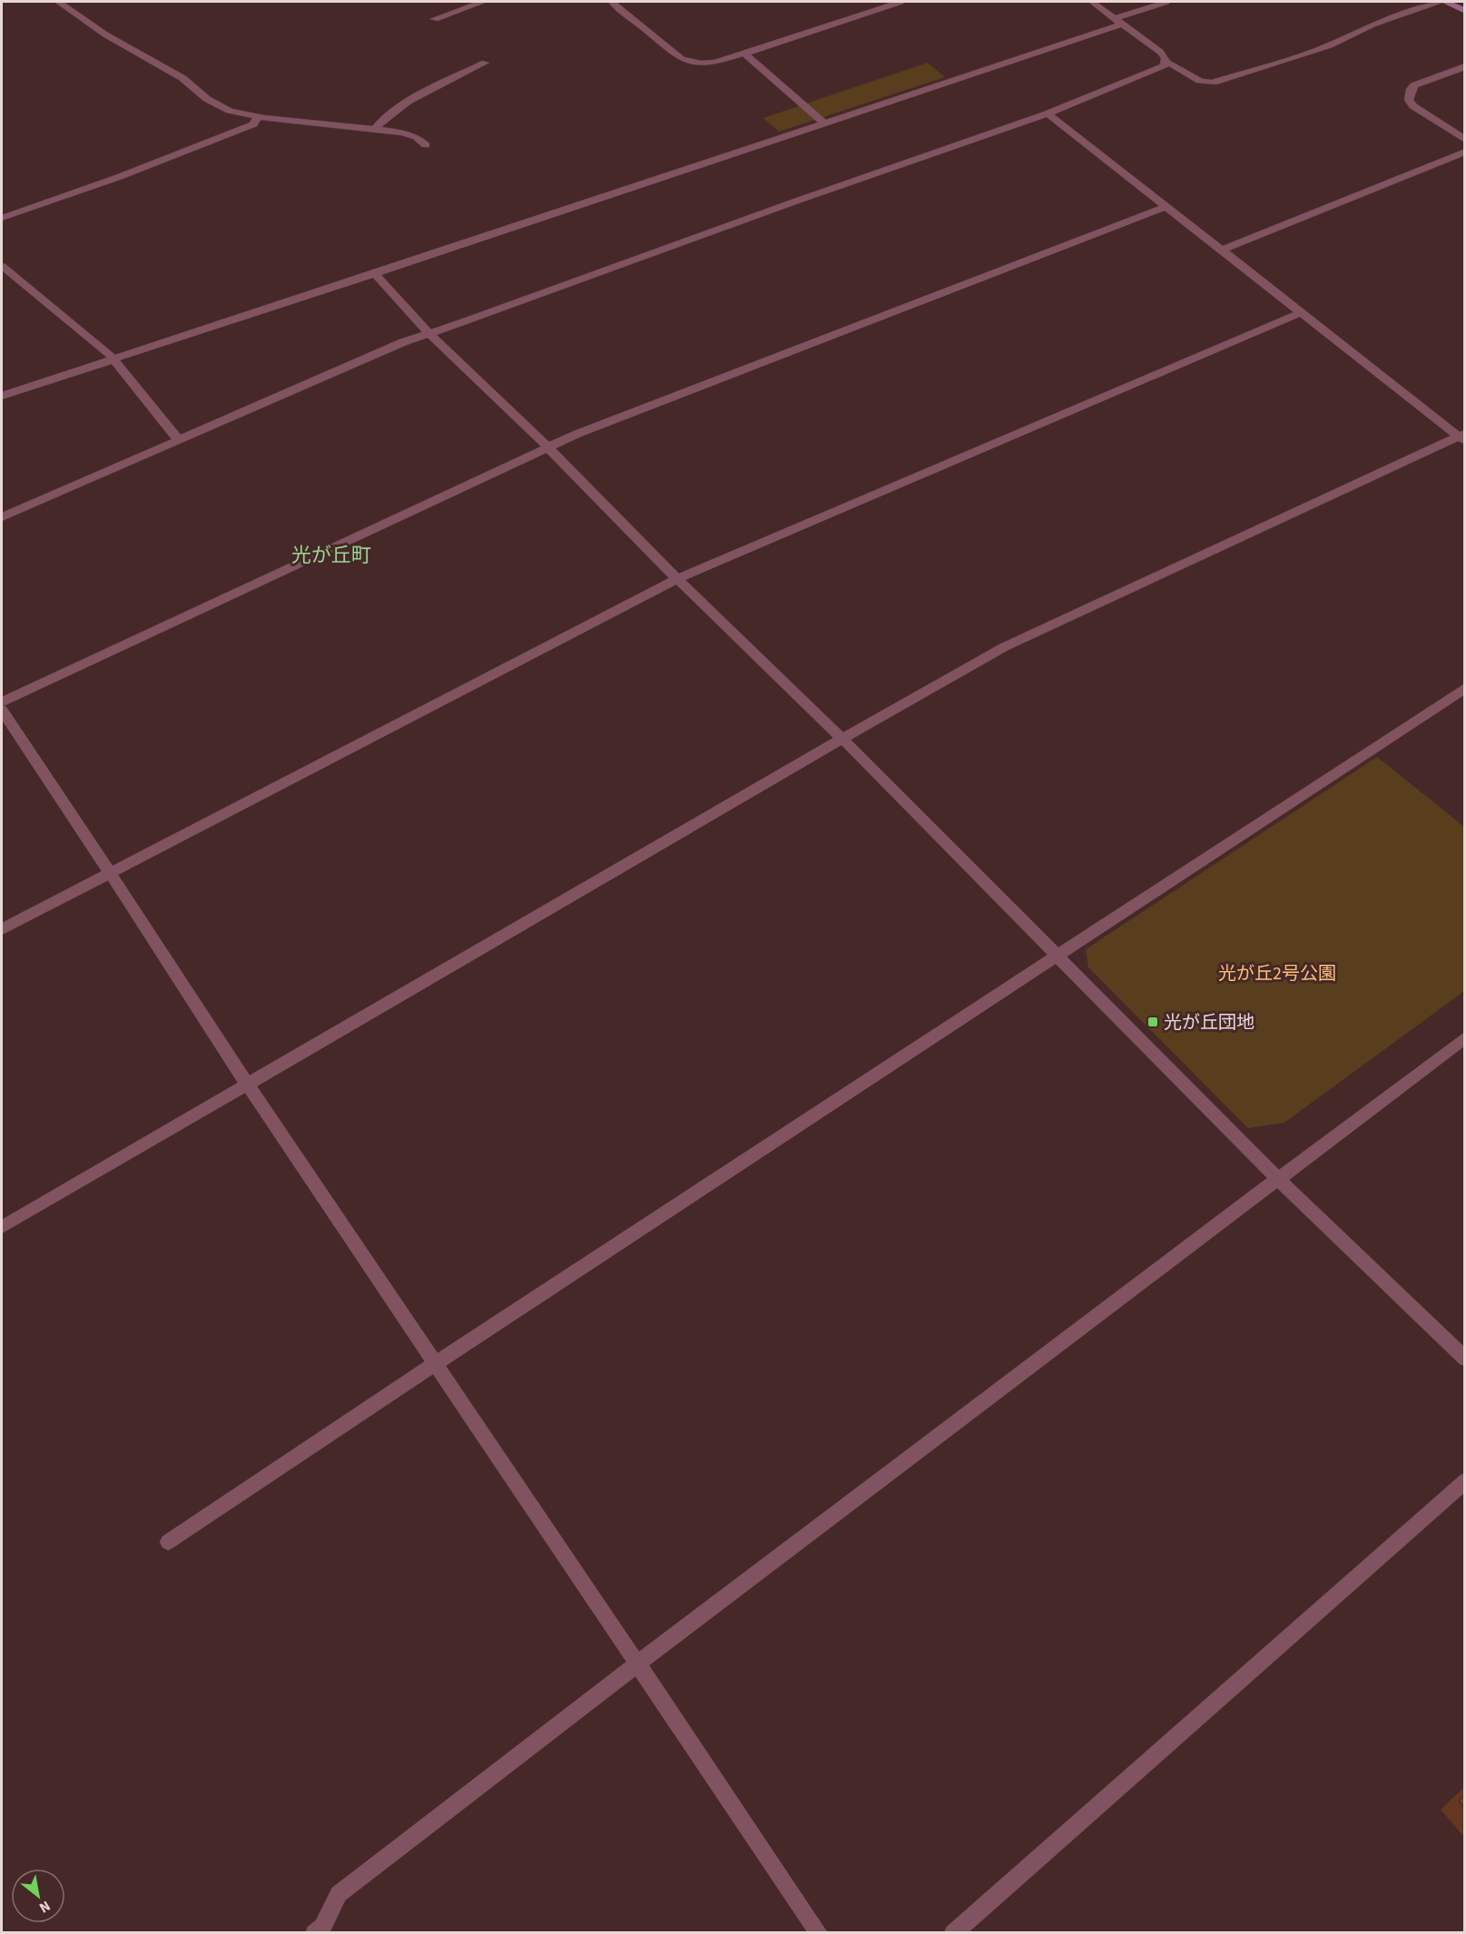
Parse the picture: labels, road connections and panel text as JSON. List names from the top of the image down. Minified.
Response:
{"districts":["光が丘町"],"parks":["光が丘2号公園"],"places":{"transit":["光が丘団地"]},"north":"bottom right"}
